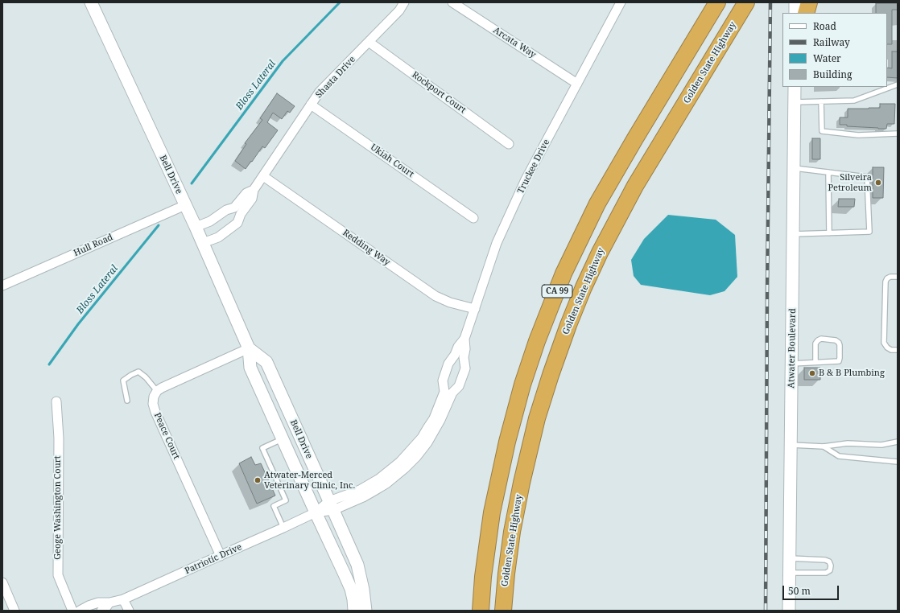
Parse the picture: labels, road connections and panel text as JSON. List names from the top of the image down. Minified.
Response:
{"streets":{"highway":["Golden State Highway","CA 99"],"street":["Arcata Way","Shasta Drive","Rockport Court","Ukiah Court","Truckee Drive","Bell Drive","Hull Road","Redding Way","Atwater Boulevard","Peace Court","Geoge Washington Court","Patriotic Drive"]},"crossings":[["Arcata Way","Truckee Drive"],["Shasta Drive","Rockport Court"],["Shasta Drive","Ukiah Court"],["Shasta Drive","Bell Drive"],["Shasta Drive","Redding Way"],["Truckee Drive","Bell Drive"],["Truckee Drive","Redding Way"],["Truckee Drive","Patriotic Drive"],["Bell Drive","Hull Road"],["Bell Drive","Patriotic Drive"],["Peace Court","Patriotic Drive"]],"water":["Bloss Lateral"],"places":["Silveira Petroleum","B & B Plumbing","Atwater-Merced Veterinary Clinic, Inc."],"legend":["Road","Railway","Water","Building"],"scale_bar":"50 m"}
